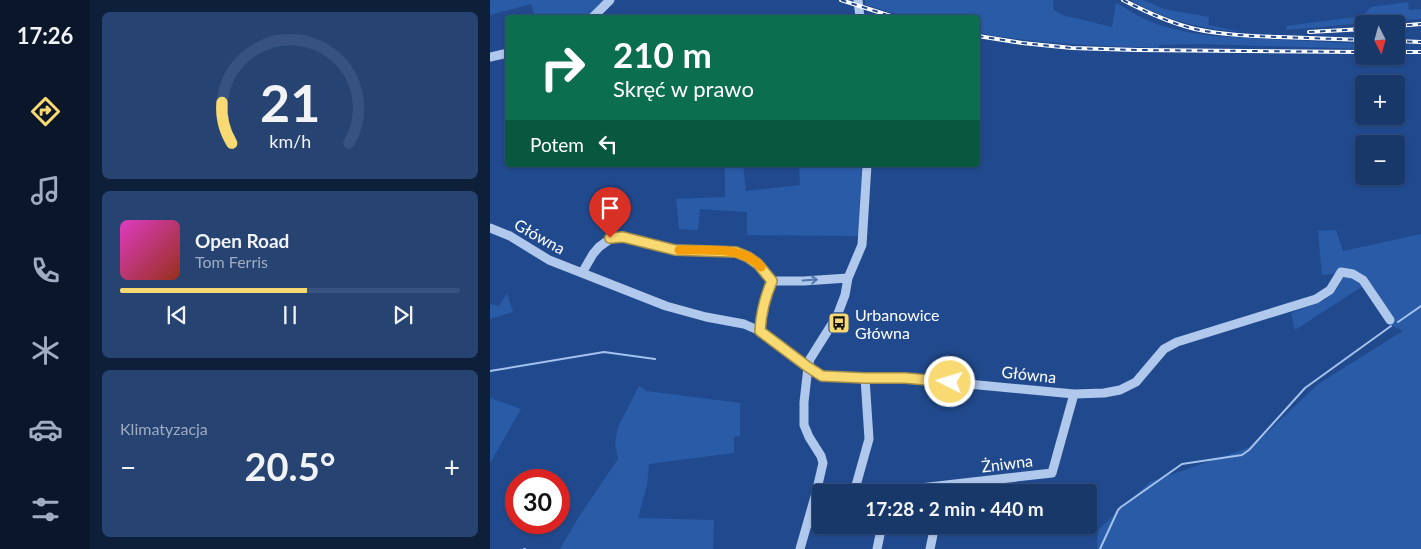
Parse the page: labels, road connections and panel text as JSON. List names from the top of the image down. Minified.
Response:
{"streets":{"street":["Główna","Żniwna"]},"crossings":[["Główna","Żniwna"]],"places":{"bus stop":["Urbanowice Główna"]},"north":"bottom","page":{"tabs":"17:26","map_buttons":["+","−"],"turn":["210 m","Skręć w prawo"],"then":"Potem","song":["Open Road","Tom Ferris"],"tile":"Klimatyzacja","heat":["−","20.5°","+"],"limit":"30","trip":"17:28 · 2 min · 440 m","gauge":["21","km/h"]}}
